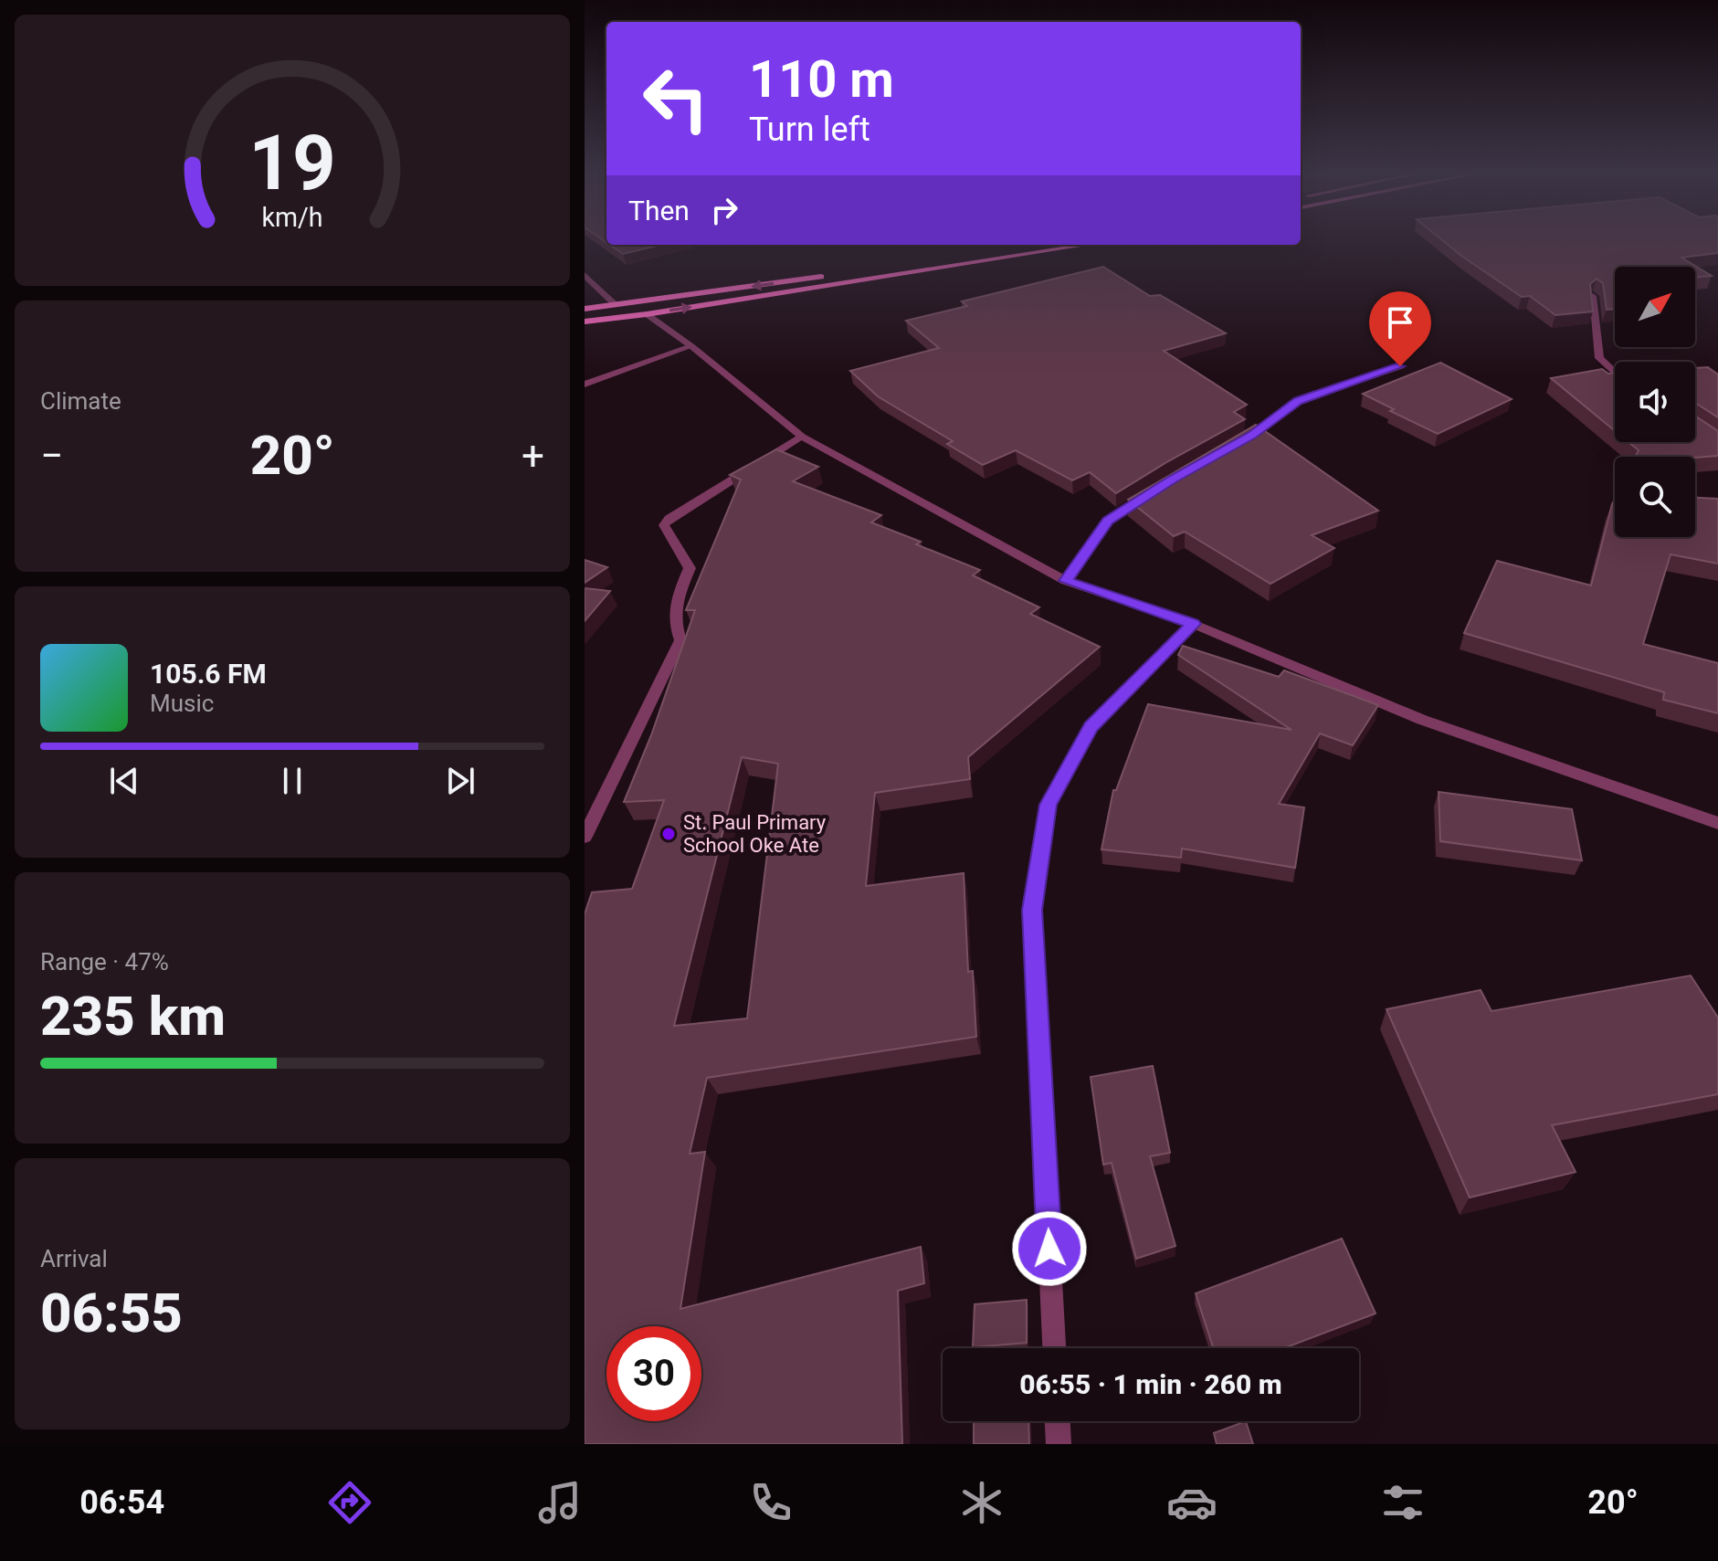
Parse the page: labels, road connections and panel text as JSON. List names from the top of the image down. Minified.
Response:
{"places":["St. Paul Primary School Oke Ate"],"north":"top right","page":{"turn":["110 m","Turn left"],"then":"Then","tile":["Climate",["Range · 47%","235 km"],["Arrival","06:55"]],"heat":["−","20°","+"],"song":["105.6 FM","Music"],"limit":"30","trip":"06:55 · 1 min · 260 m","tabs":["06:54","20°"],"gauge":["19","km/h"]}}
